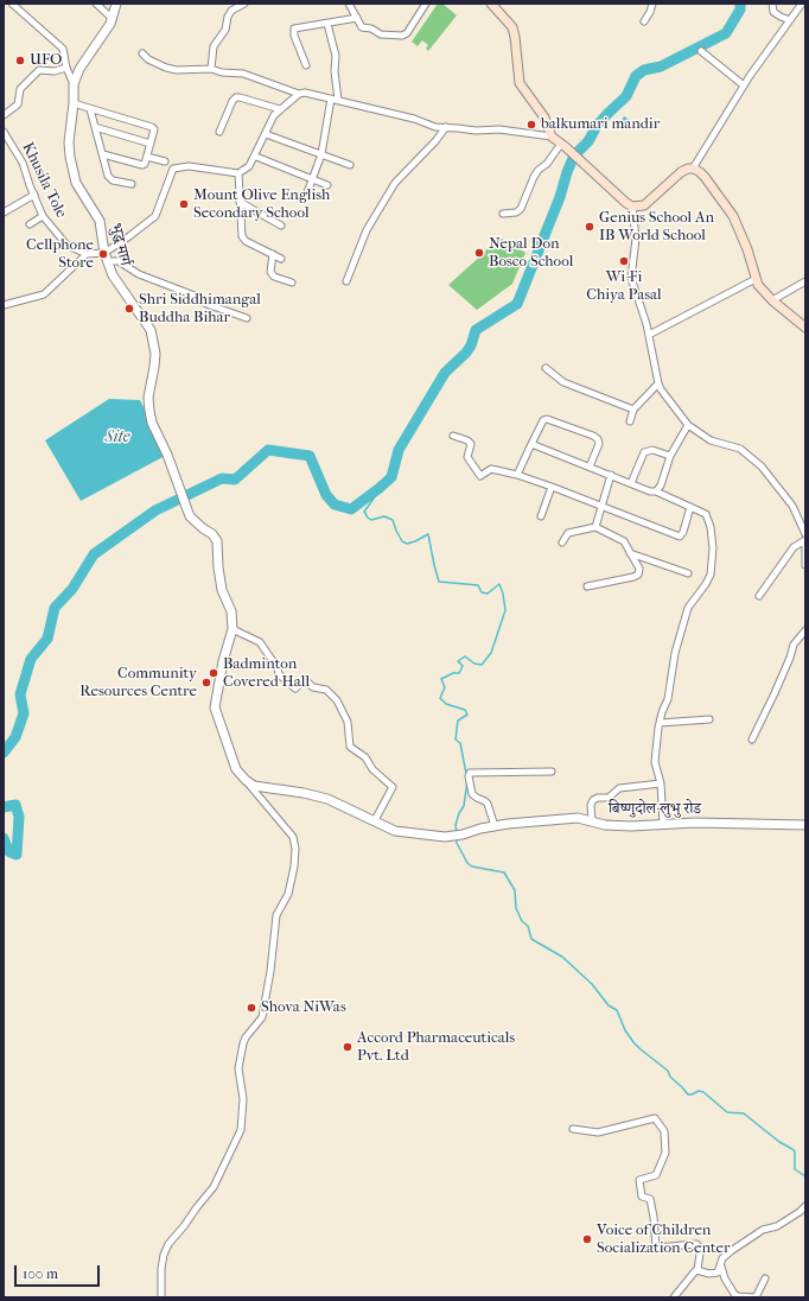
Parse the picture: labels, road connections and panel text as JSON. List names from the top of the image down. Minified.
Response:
{"streets":{"street":["Khusila Tole","भुद्ध मार्ग","बिष्णुदोल-लुभु रोड"]},"water":["Site"],"places":["UFO","balkumari mandir","Mount Olive English Secondary School","Genius School An IB World School","Nepal Don Bosco School","Cellphone Store","Wi-Fi Chiya Pasal","Shri Siddhimangal Buddha Bihar","Badminton Covered Hall","Community Resources Centre","Shova NiWas","Accord Pharmaceuticals Pvt. Ltd","Voice of Children Socialization Center"],"scale_bar":"100 m"}
